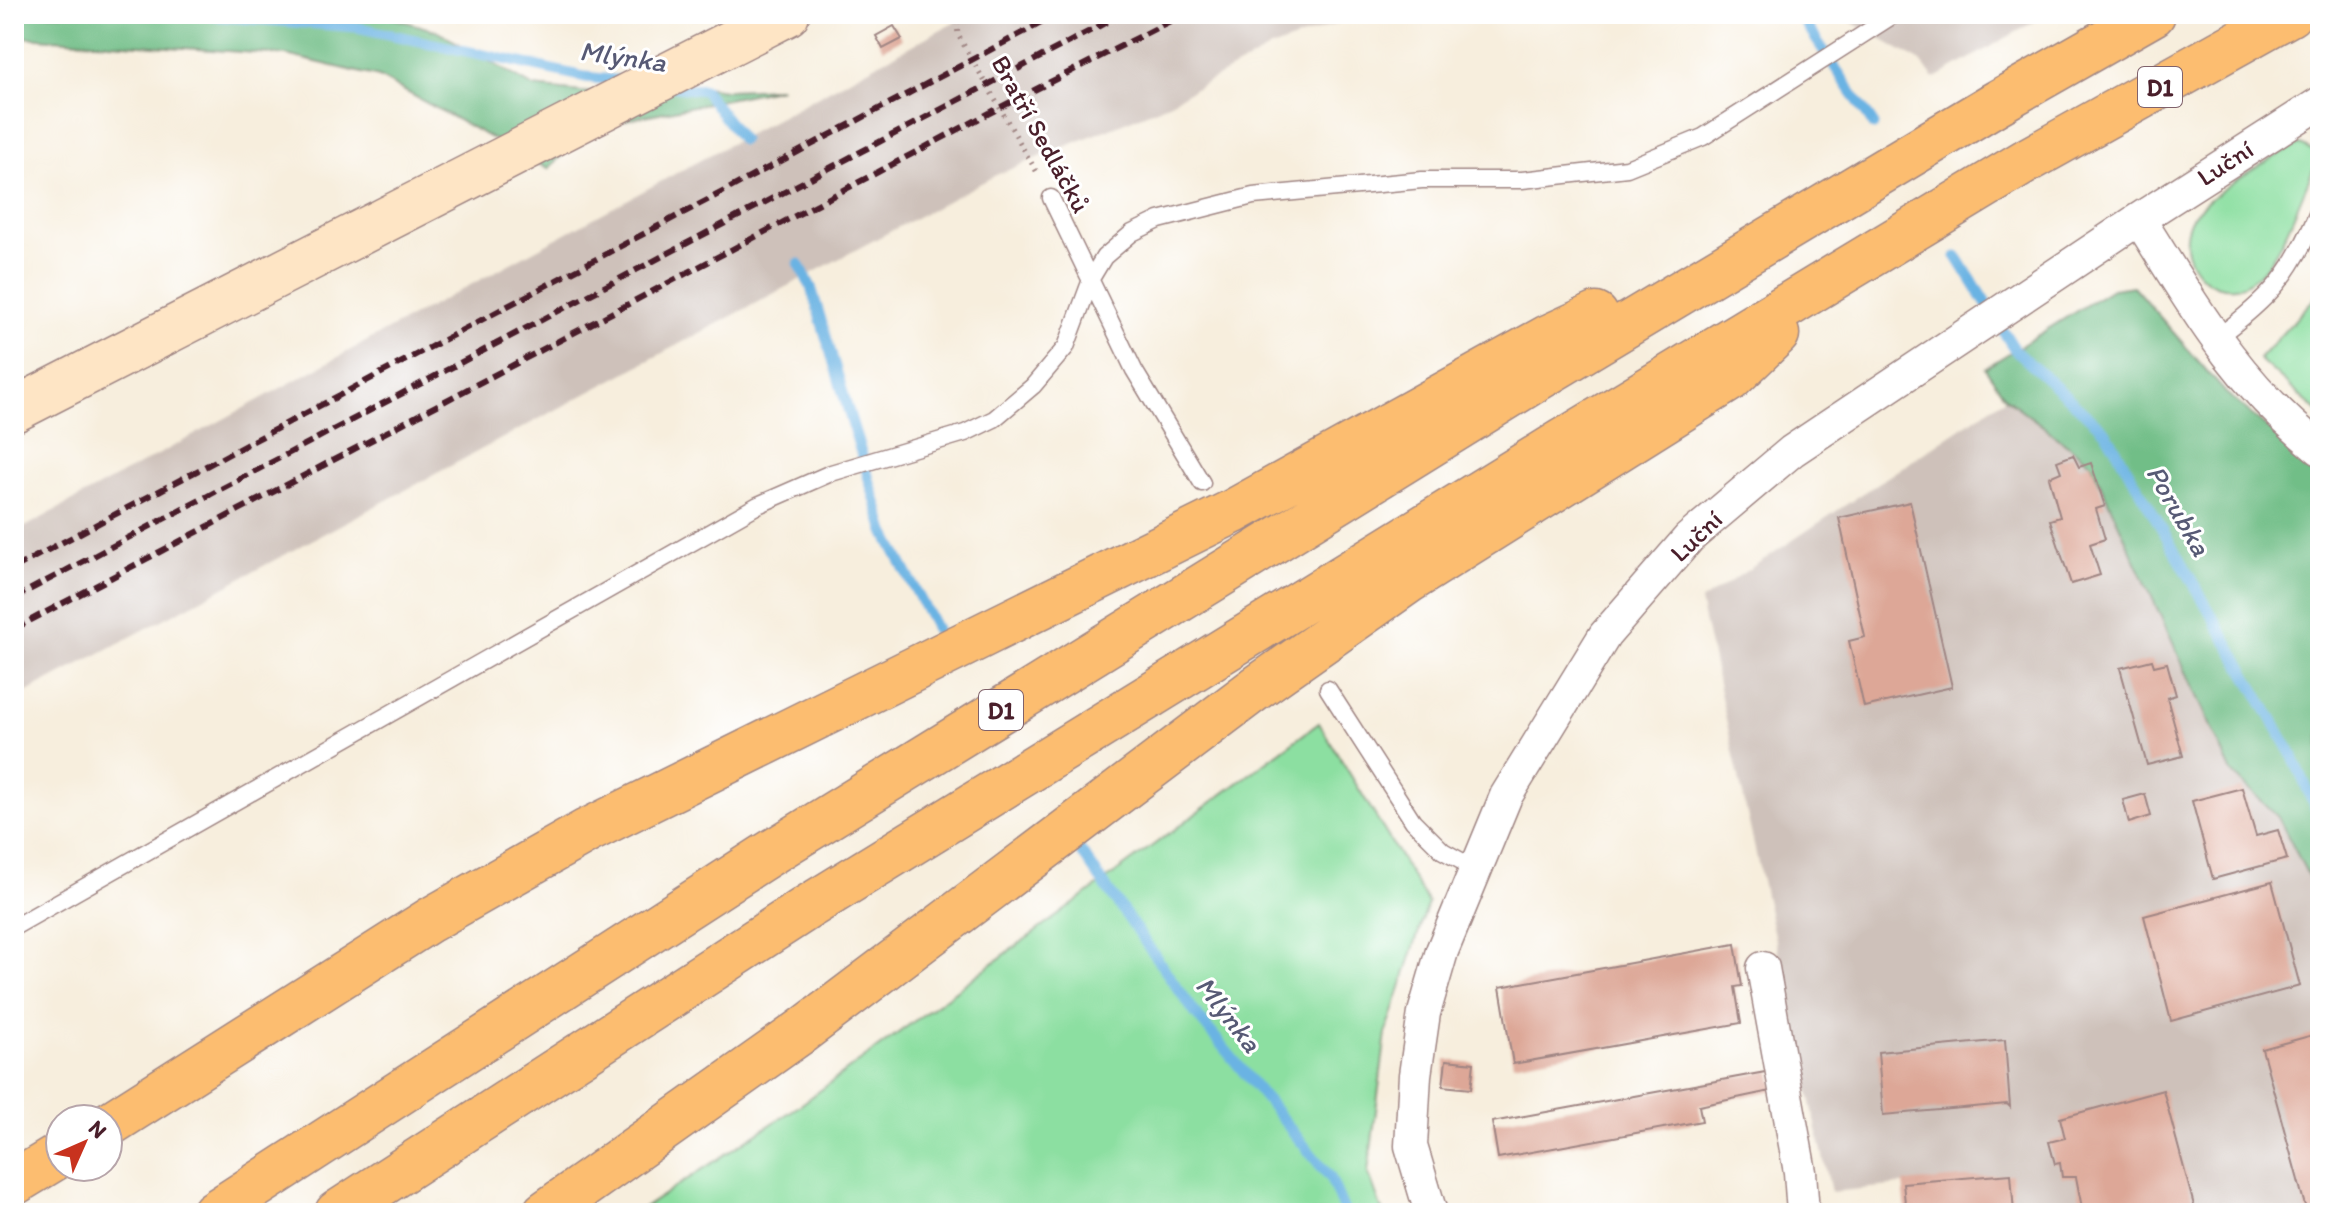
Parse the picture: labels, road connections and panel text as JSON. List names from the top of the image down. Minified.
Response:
{"streets":{"highway":["D1"],"street":["Luční"],"lane":["Bratří Sedláčků"]},"water":["Mlýnka","Porubka"],"north":"top right"}
